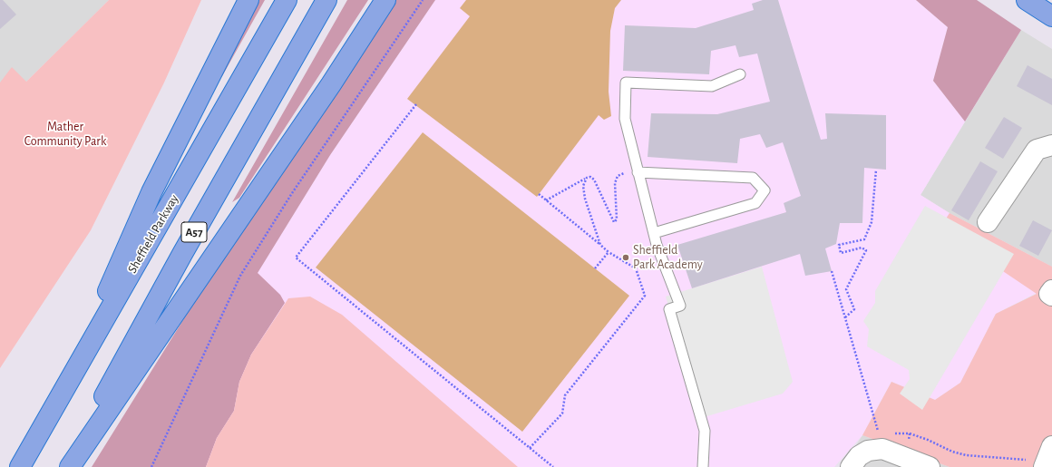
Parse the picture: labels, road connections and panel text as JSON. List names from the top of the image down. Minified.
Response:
{"streets":{"highway":["A57","Sheffield Parkway"]},"parks":["Mather Community Park"],"places":["Sheffield Park Academy"]}
